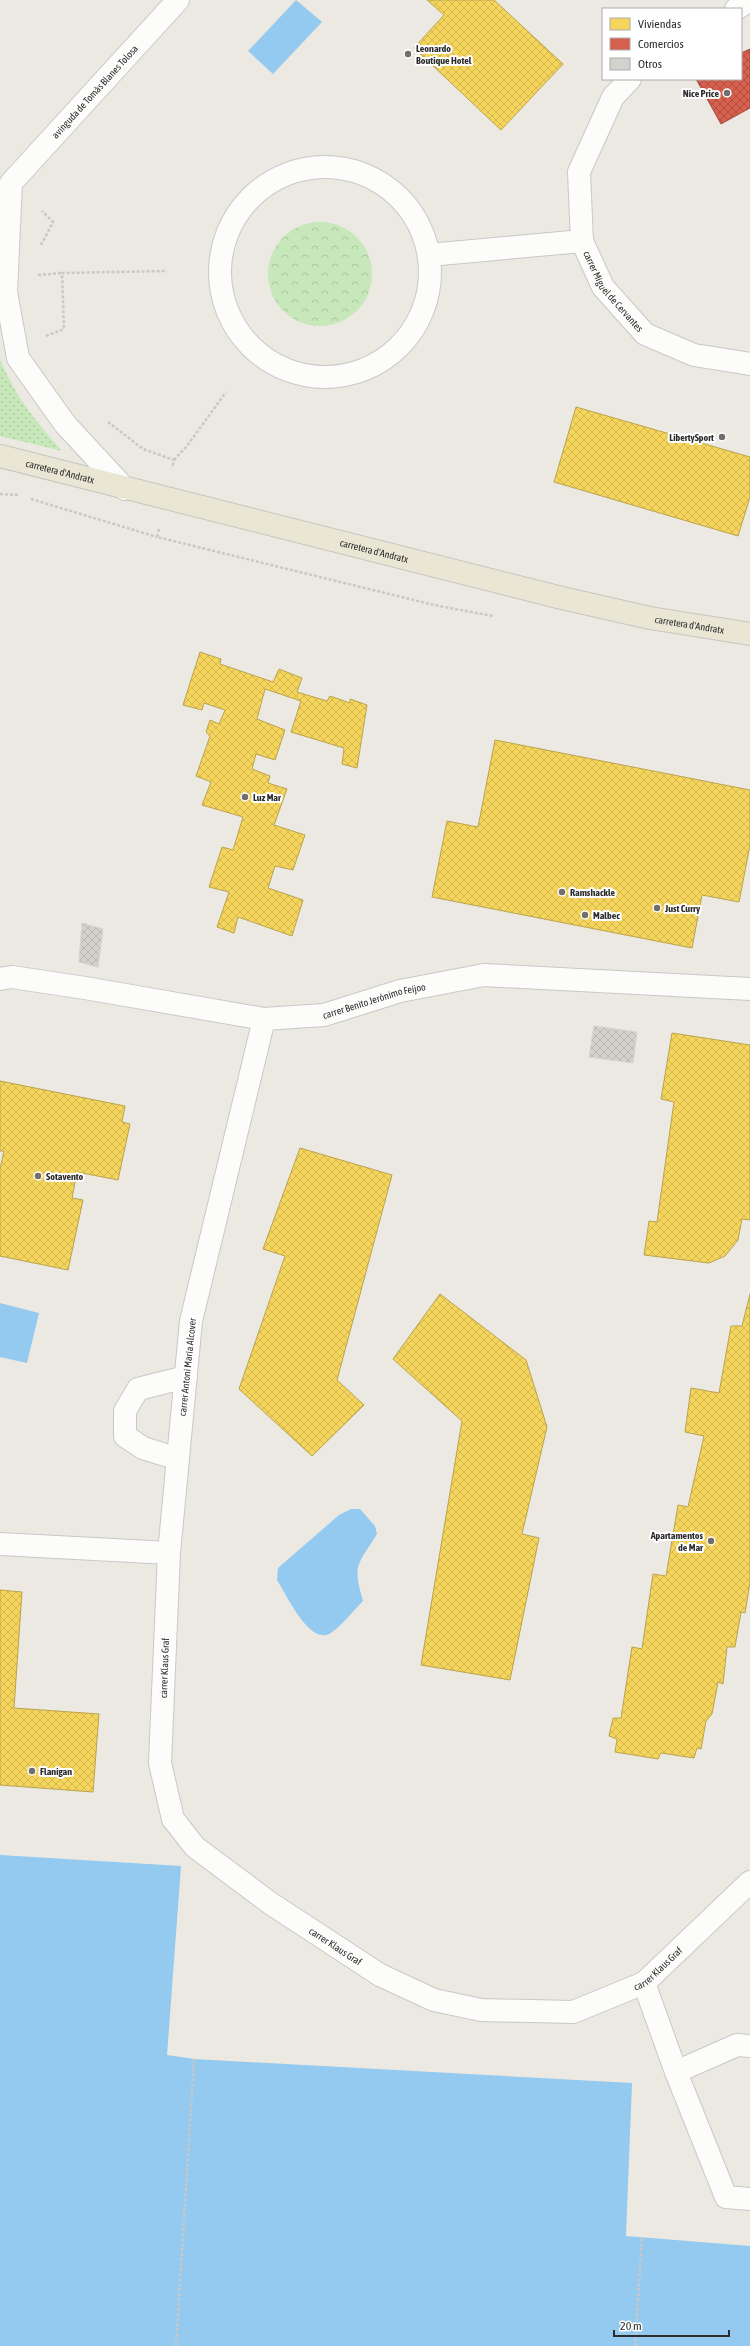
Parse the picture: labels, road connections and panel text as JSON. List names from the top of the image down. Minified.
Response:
{"streets":{"main road":["carretera d'Andratx"],"street":["avinguda de Tomàs Blanes Tolosa","carrer Miguel de Cervantes","carrer Benito Jerónimo Feijoo","carrer Antoni Maria Alcover","carrer Klaus Graf"]},"crossings":[["carrer Benito Jerónimo Feijoo","carrer Antoni Maria Alcover"],["carrer Antoni Maria Alcover","carrer Klaus Graf"]],"places":["Leonardo Boutique Hotel","Nice Price","LibertySport","Luz Mar","Ramshackle","Just Curry","Malbec","Sotavento","Apartamentos de Mar","Flanigan"],"legend":["Viviendas","Comercios","Otros"],"scale_bar":"20 m"}
